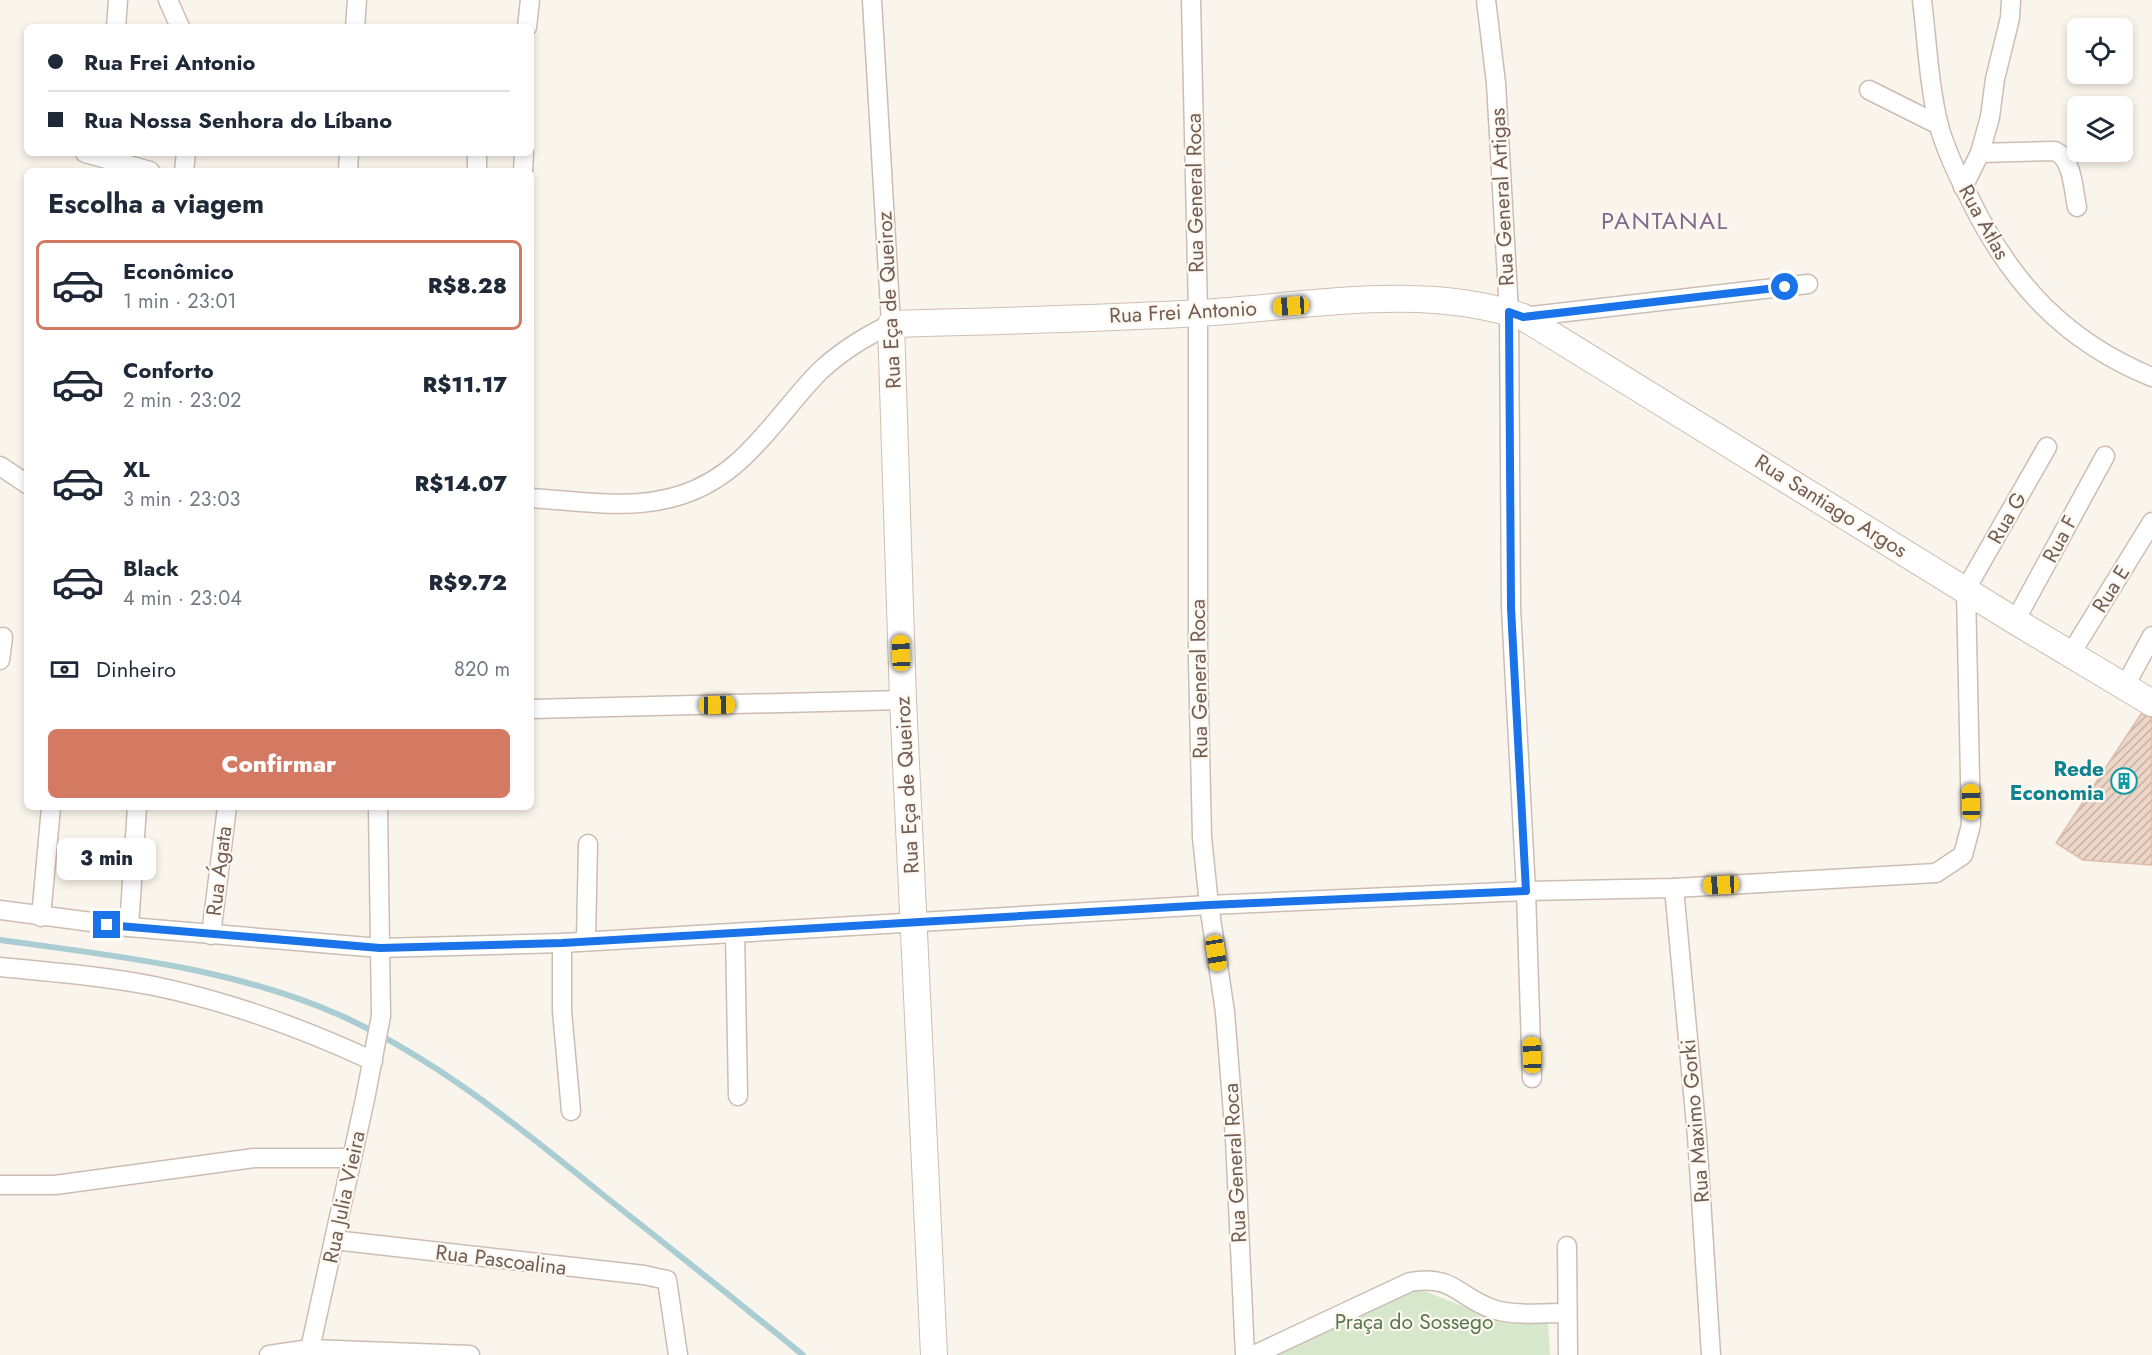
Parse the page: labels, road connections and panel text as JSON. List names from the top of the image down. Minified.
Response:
{"streets":{"street":["Rua General Roca","Rua General Artigas","Rua Atlas","Rua Eça de Queiroz","Rua Frei Antonio","Rua Santiago Argos","Rua G","Rua F","Rua E","Rua Ágata","Rua Maximo Gorki","Rua Julia Vieira","Rua Pascoalina"]},"crossings":[["Rua General Roca","Rua Frei Antonio"],["Rua General Artigas","Rua Frei Antonio"],["Rua General Artigas","Rua Santiago Argos"],["Rua Eça de Queiroz","Rua Frei Antonio"],["Rua Frei Antonio","Rua Santiago Argos"],["Rua Santiago Argos","Rua G"],["Rua Santiago Argos","Rua F"],["Rua Santiago Argos","Rua E"],["Rua Julia Vieira","Rua Pascoalina"]],"districts":["PANTANAL"],"parks":["Praça do Sossego"],"places":{"building":["Rede Economia"]},"page":{"banner":["Rua Frei Antonio","Rua Nossa Senhora do Líbano"],"heading":"Escolha a viagem","list":[{"name":"Econômico","note":"1 min · 23:01","value":"R$8.28"},{"name":"Conforto","note":"2 min · 23:02","value":"R$11.17"},{"name":"XL","note":"3 min · 23:03","value":"R$14.07"},{"name":"Black","note":"4 min · 23:04","value":"R$9.72"}],"pay":["Dinheiro","820 m"],"buttons":"Confirmar","bubble":"3 min"}}
